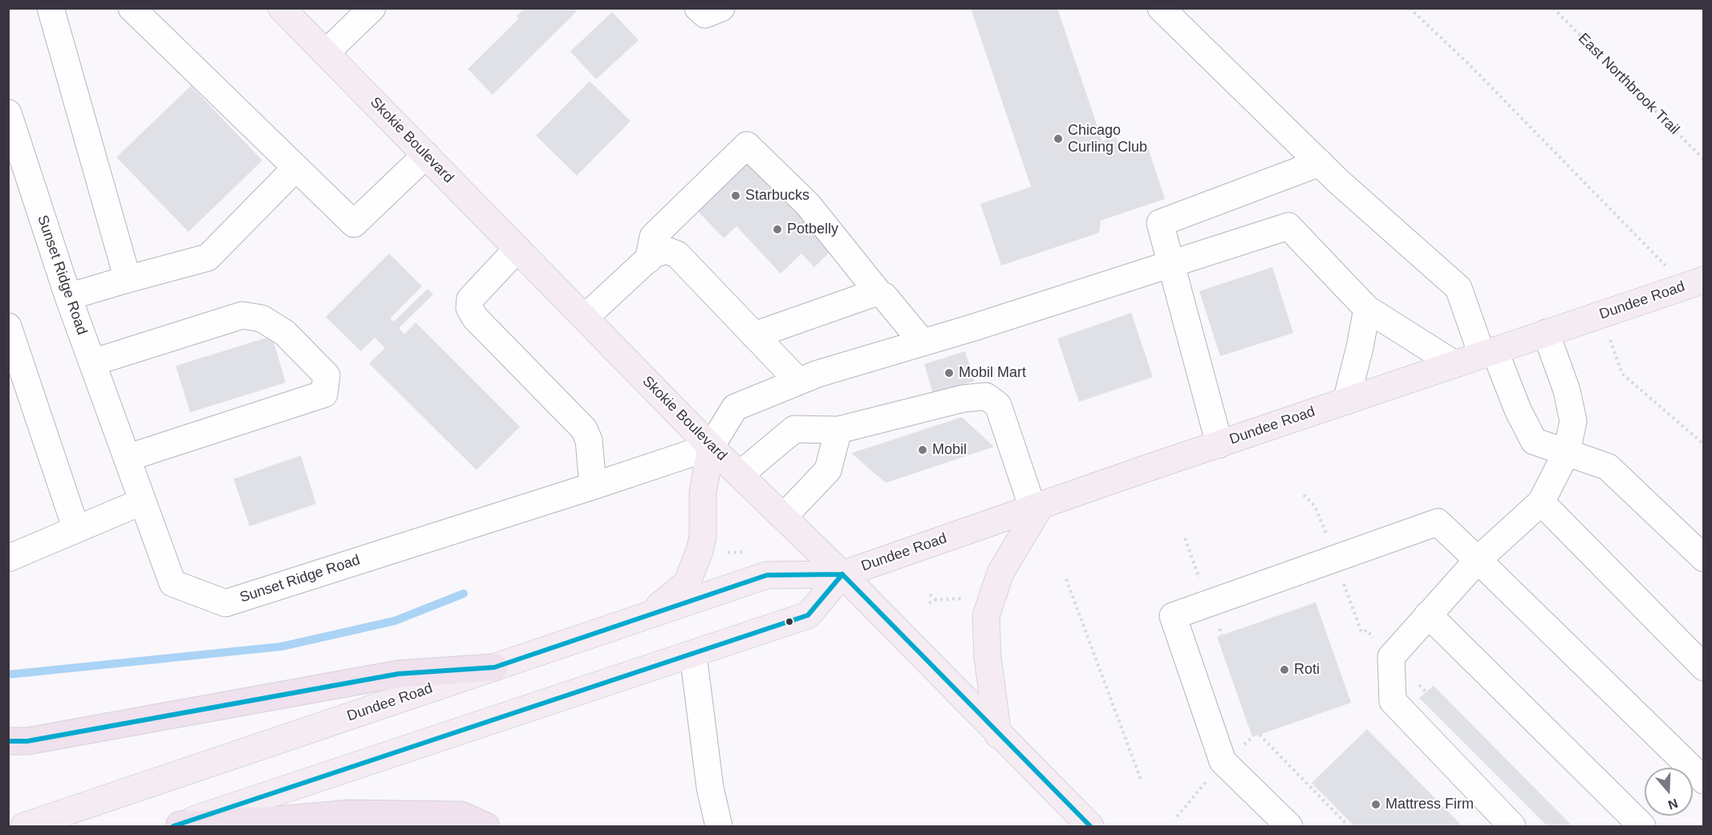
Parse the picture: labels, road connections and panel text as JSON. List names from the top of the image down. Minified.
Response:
{"streets":{"main road":["Skokie Boulevard","Dundee Road"],"street":["Sunset Ridge Road"],"path":["East Northbrook Trail"]},"crossings":[["Skokie Boulevard","Sunset Ridge Road"],["Skokie Boulevard","Dundee Road"]],"places":["Chicago Curling Club","Starbucks","Potbelly","Mobil Mart","Mobil","Roti","Mattress Firm"],"north":"bottom"}
